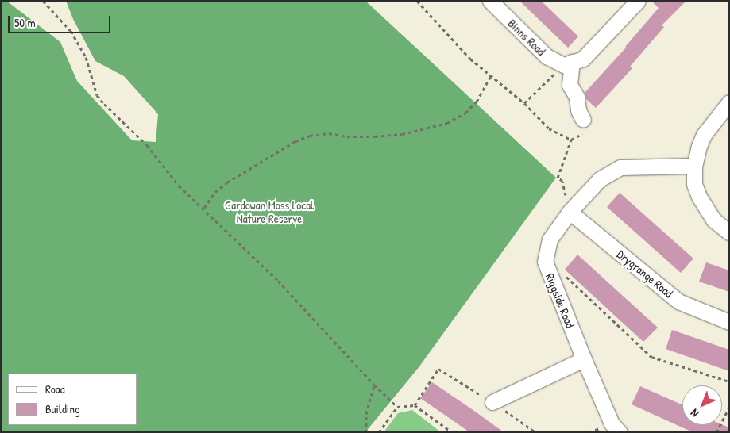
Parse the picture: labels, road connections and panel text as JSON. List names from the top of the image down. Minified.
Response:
{"streets":{"street":["Binns Road","Drygrange Road","Riggside Road"]},"crossings":[["Drygrange Road","Riggside Road"]],"parks":["Cardowan Moss Local Nature Reserve"],"legend":["Road","Building"],"scale_bar":"50 m","north":"bottom left"}
